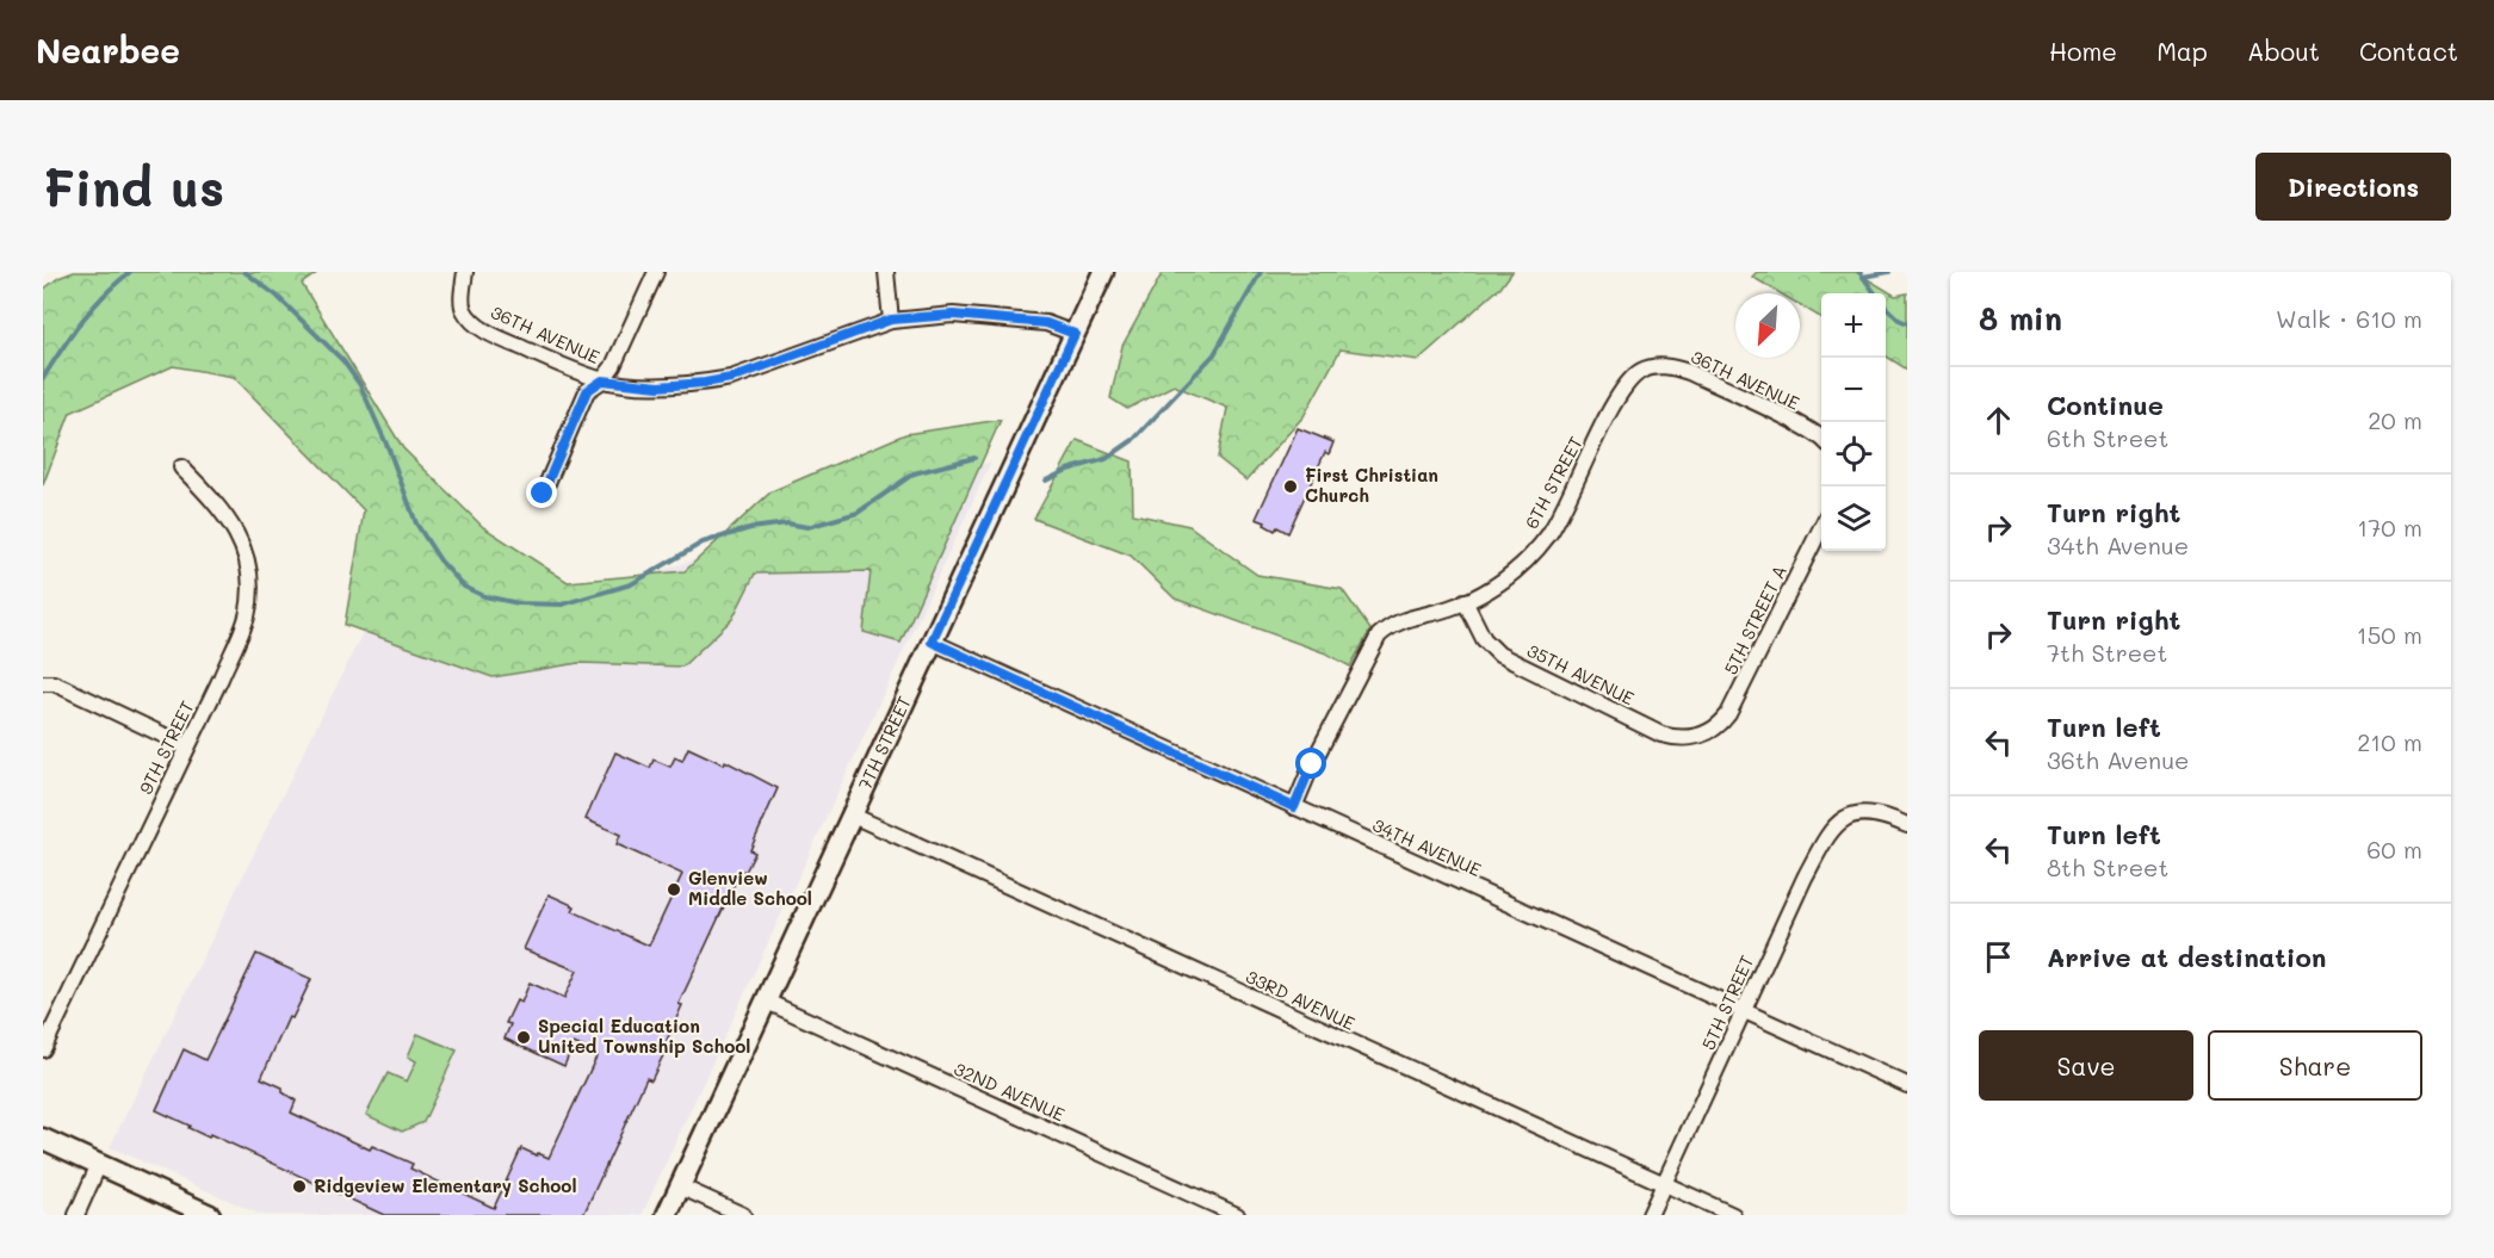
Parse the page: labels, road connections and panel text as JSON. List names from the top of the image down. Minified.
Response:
{"streets":{"main road":["7TH STREET"],"street":["36TH AVENUE","6TH STREET","5TH STREET A","35TH AVENUE","9TH STREET","34TH AVENUE","33RD AVENUE","5TH STREET","32ND AVENUE"]},"crossings":[["36TH AVENUE","6TH STREET"],["36TH AVENUE","7TH STREET"],["6TH STREET","35TH AVENUE"],["6TH STREET","34TH AVENUE"],["5TH STREET A","35TH AVENUE"],["7TH STREET","34TH AVENUE"],["7TH STREET","33RD AVENUE"],["7TH STREET","32ND AVENUE"],["34TH AVENUE","5TH STREET"],["33RD AVENUE","5TH STREET"]],"places":["First Christian Church","Glenview Middle School","Special Education United Township School","Ridgeview Elementary School"],"north":"bottom left","page":{"header":"Nearbee","nav":["Home","Map","About","Contact"],"buttons":["Directions",["Save","Share"]],"title":"Find us","heading":["8 min","Walk · 610 m"],"map_buttons":["+","−"],"list":[["Continue","6th Street","20 m"],["Turn right","34th Avenue","170 m"],["Turn right","7th Street","150 m"],["Turn left","36th Avenue","210 m"],["Turn left","8th Street","60 m"],"Arrive at destination"]}}
